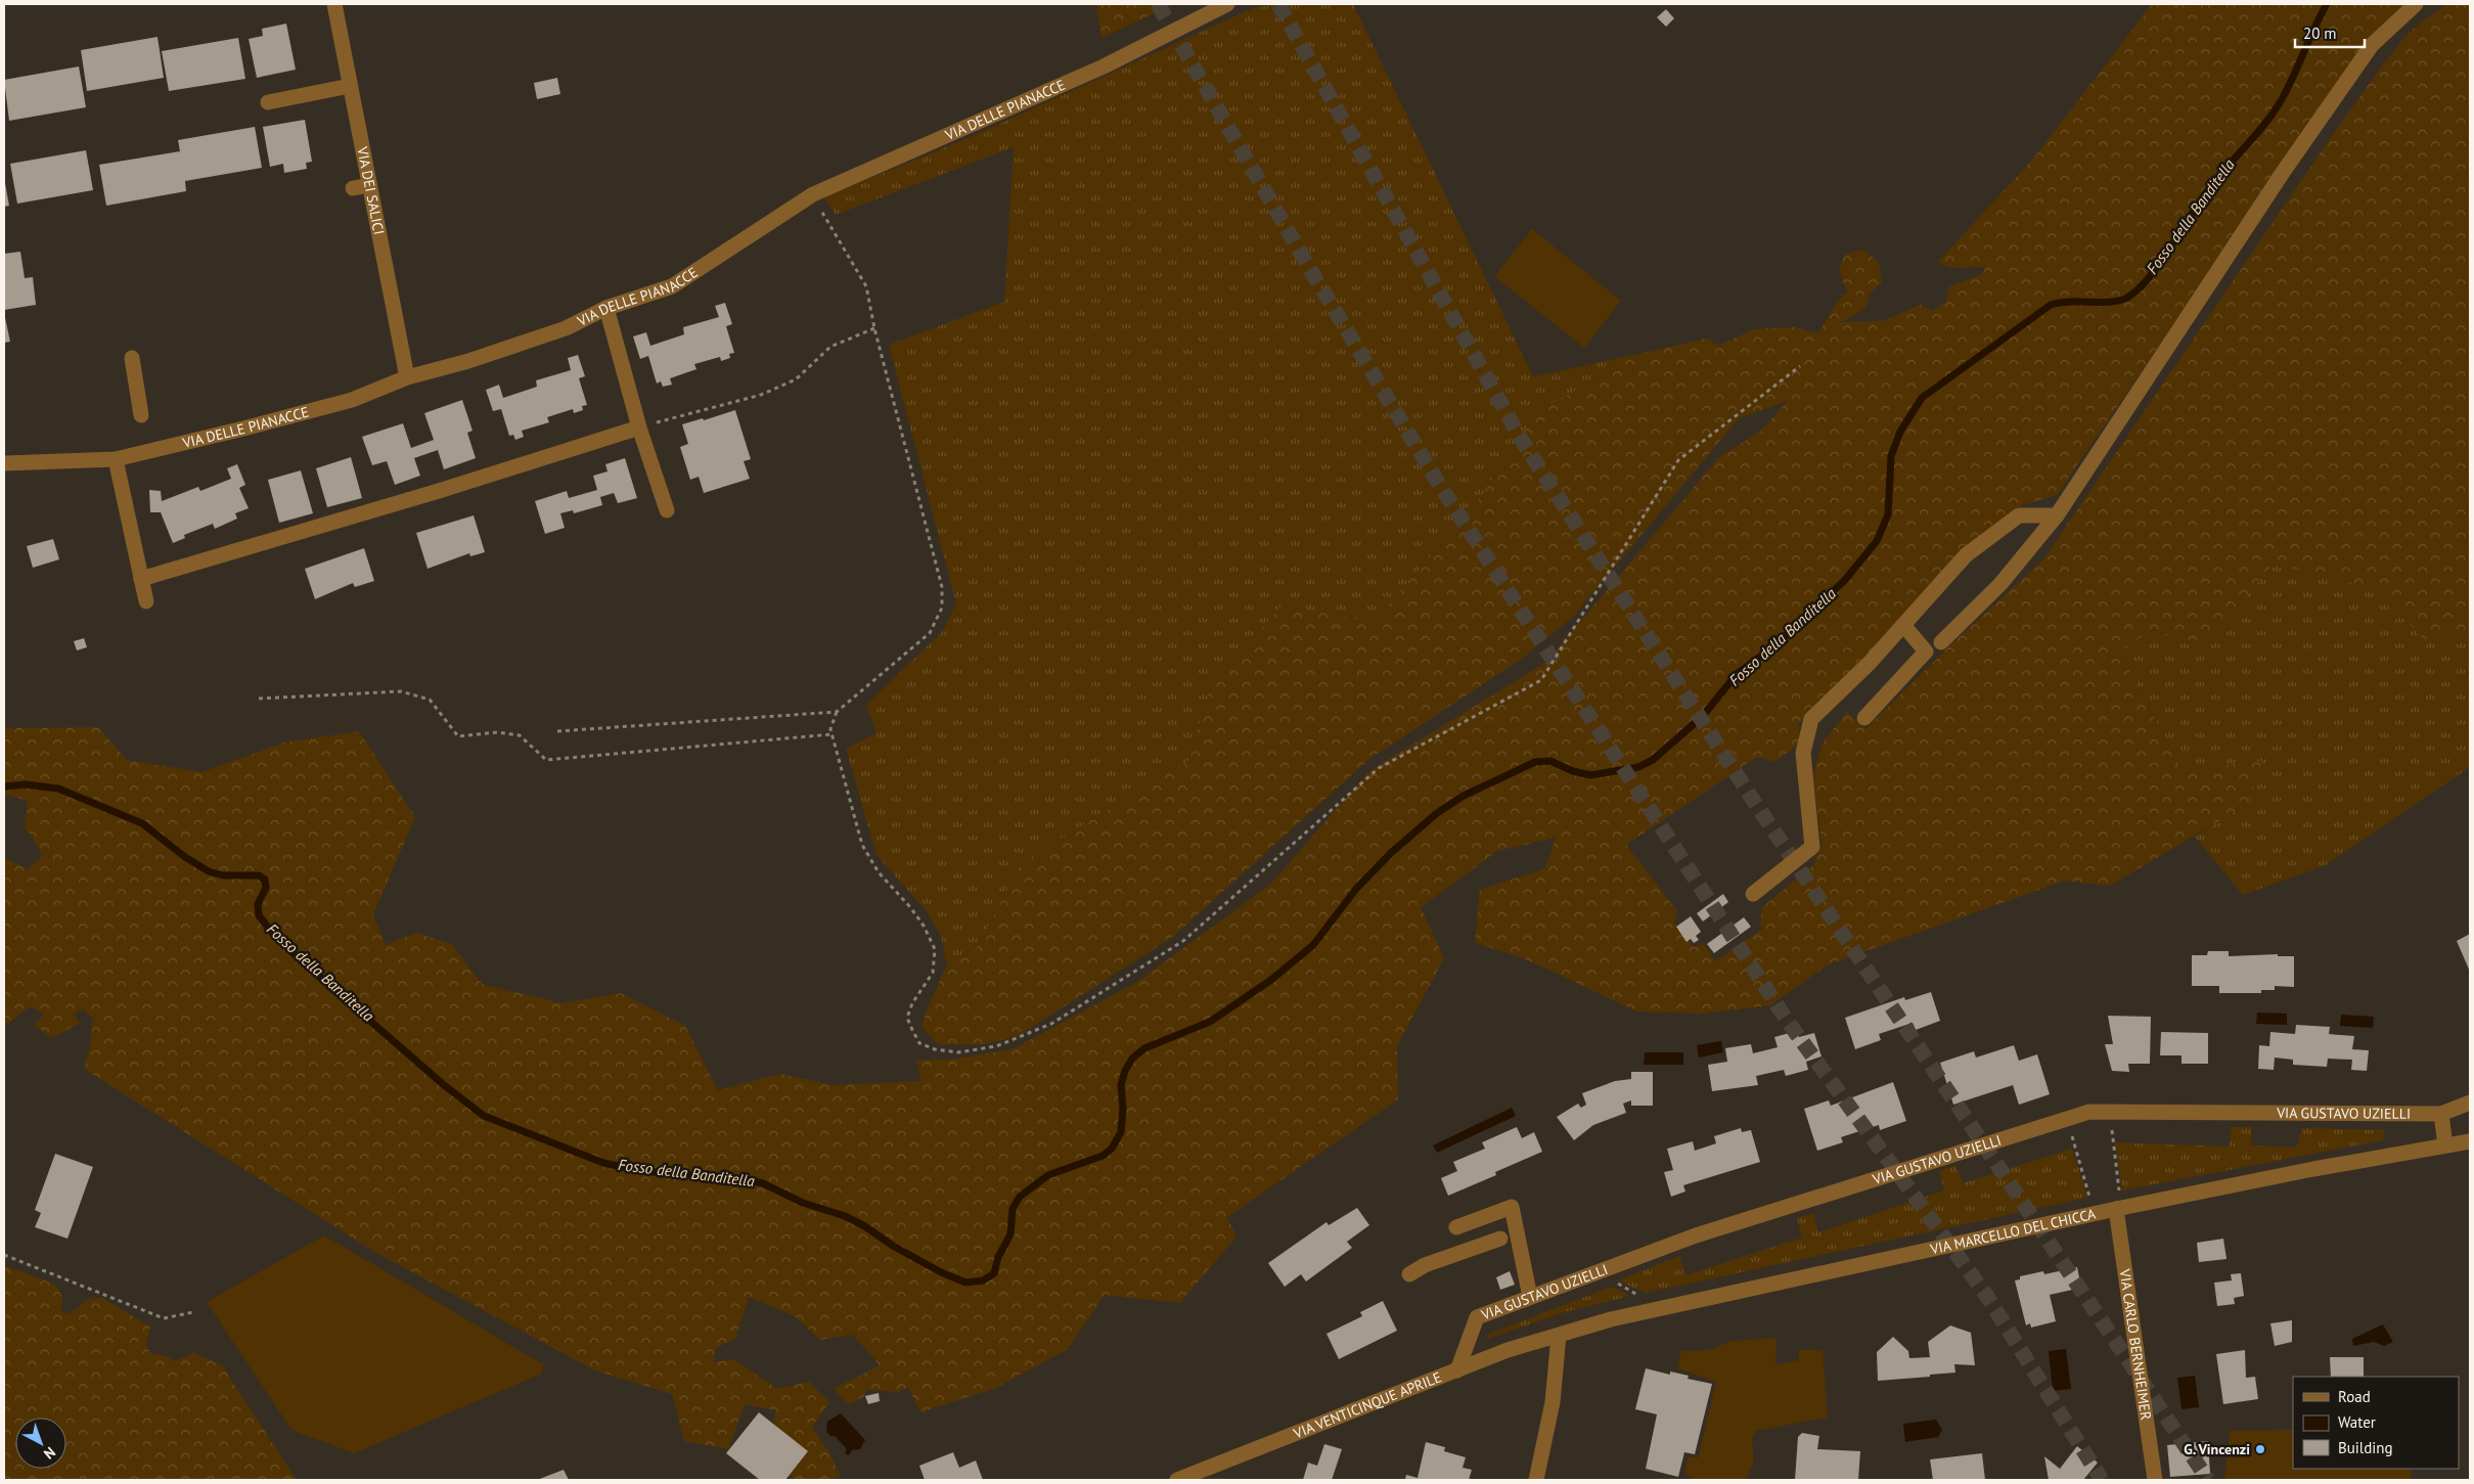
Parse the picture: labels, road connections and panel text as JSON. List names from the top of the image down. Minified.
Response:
{"streets":{"street":["VIA DELLE PIANACCE","VIA DEI SALICI","VIA GUSTAVO UZIELLI","VIA MARCELLO DEL CHICCA","VIA CARLO BERNHEIMER","VIA VENTICINQUE APRILE"]},"crossings":[["VIA DELLE PIANACCE","VIA DEI SALICI"],["VIA GUSTAVO UZIELLI","VIA VENTICINQUE APRILE"],["VIA MARCELLO DEL CHICCA","VIA CARLO BERNHEIMER"],["VIA MARCELLO DEL CHICCA","VIA VENTICINQUE APRILE"]],"water":["Fosso della Banditella"],"places":["G. Vincenzi"],"legend":["Road","Water","Building"],"scale_bar":"20 m","north":"bottom right"}
